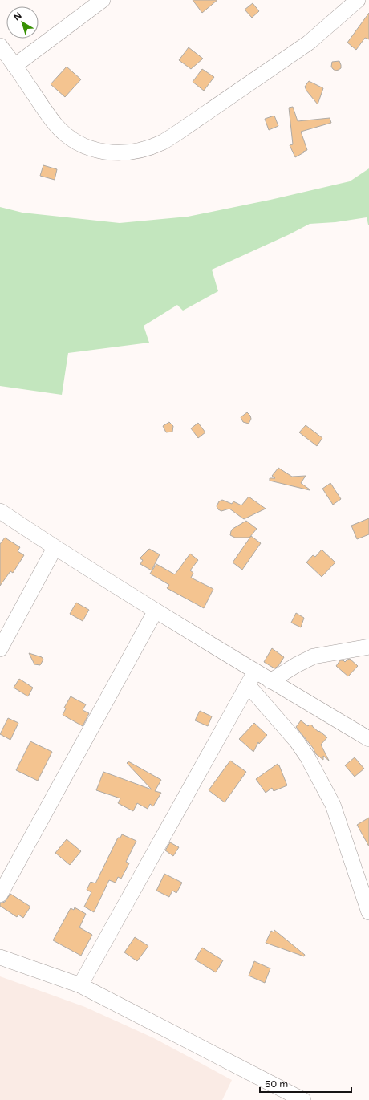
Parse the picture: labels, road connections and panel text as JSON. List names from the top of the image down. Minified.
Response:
{"scale_bar":"50 m","north":"top left"}
